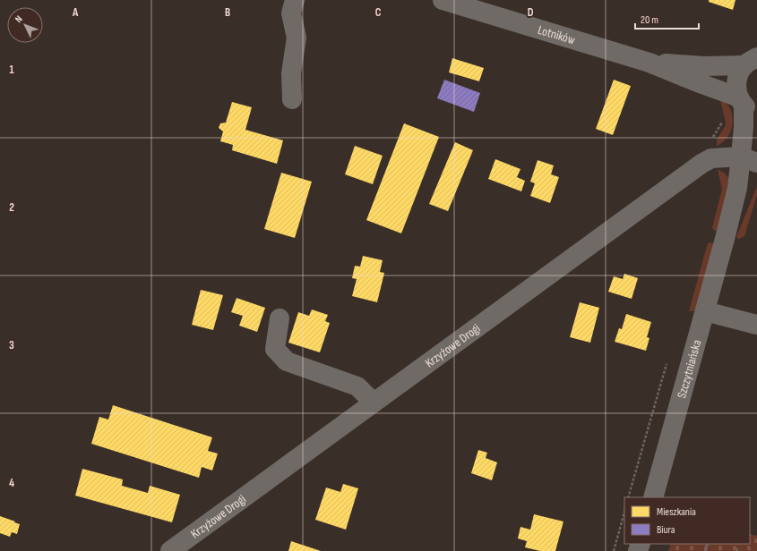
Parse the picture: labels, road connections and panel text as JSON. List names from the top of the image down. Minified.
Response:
{"streets":{"street":["Lotników","Krzyżowe Drogi","Szczytniańska"]},"crossings":[["Lotników","Szczytniańska"],["Krzyżowe Drogi","Szczytniańska"]],"legend":["Mieszkania","Biura"],"scale_bar":"20 m","north":"top left","grid":{"columns":["A","B","C","D"],"rows":["1","2","3","4"]}}
